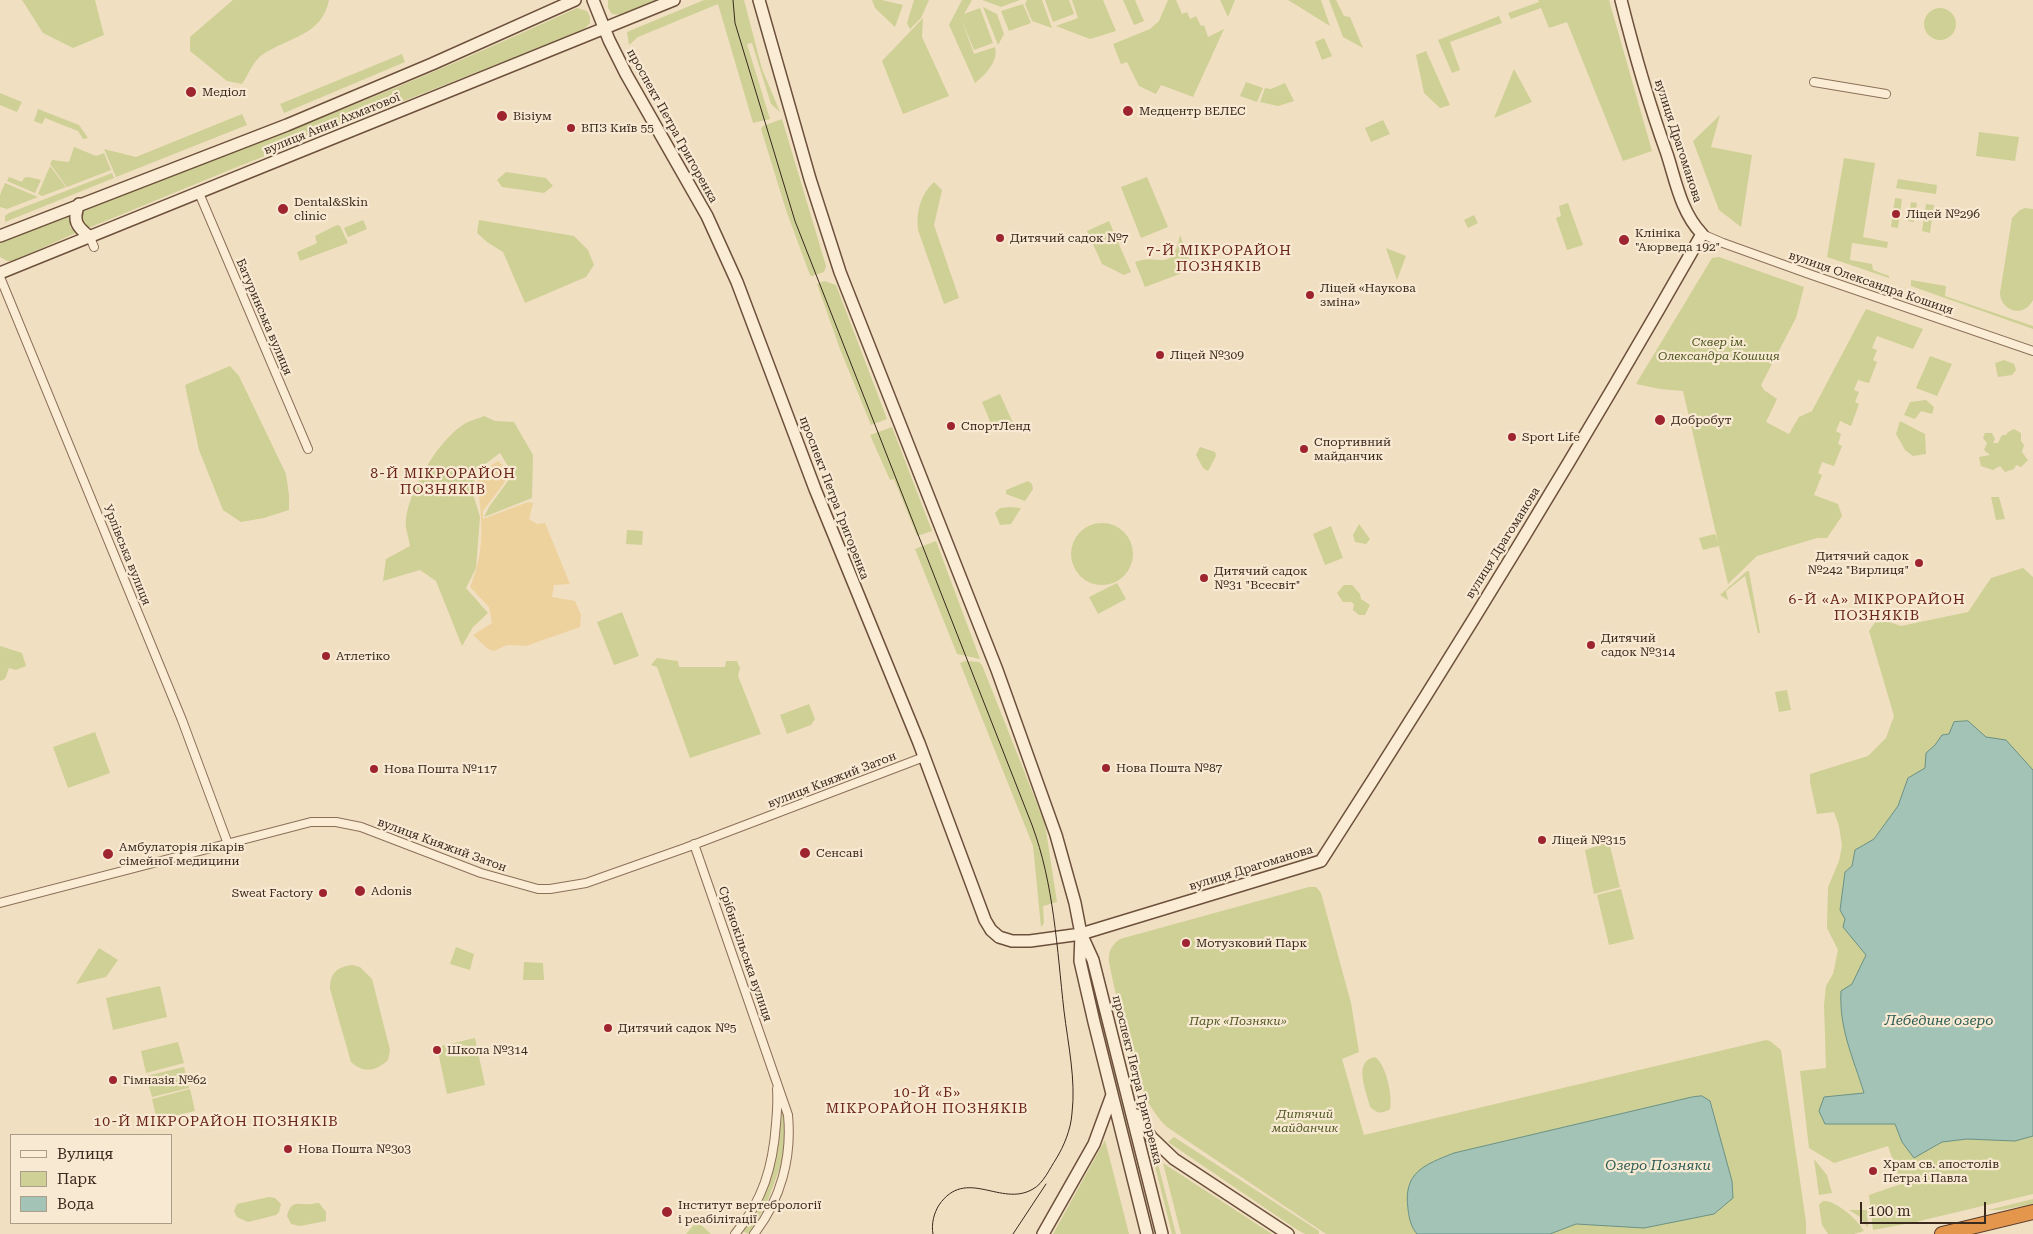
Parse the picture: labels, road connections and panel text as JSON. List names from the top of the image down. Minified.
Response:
{"streets":{"main road":["вулиця Анни Ахматової","проспект Петра Григоренка","вулиця Драгоманова"],"street":["вулиця Олександра Кошиця","Батуринська вулиця","Урлівська вулиця","вулиця Княжий Затон","Срібнокільська вулиця"]},"crossings":[["вулиця Анни Ахматової","проспект Петра Григоренка"],["вулиця Анни Ахматової","Батуринська вулиця"],["проспект Петра Григоренка","вулиця Драгоманова"],["проспект Петра Григоренка","вулиця Княжий Затон"],["вулиця Драгоманова","вулиця Олександра Кошиця"],["Урлівська вулиця","вулиця Княжий Затон"],["вулиця Княжий Затон","Срібнокільська вулиця"]],"districts":["7-Й МІКРОРАЙОН ПОЗНЯКІВ","8-Й МІКРОРАЙОН ПОЗНЯКІВ","6-Й «А» МІКРОРАЙОН ПОЗНЯКІВ","10-Й «Б» МІКРОРАЙОН ПОЗНЯКІВ","10-Й МІКРОРАЙОН ПОЗНЯКІВ"],"water":["Лебедине озеро","Озеро Позняки"],"parks":["Сквер ім. Олександра Кошиця","Парк «Позняки»","Дитячий майданчик"],"places":["Медіол","Медцентр ВЕЛЕС","Візіум","ВПЗ Київ 55","Dental&Skin clinic","Ліцей №296","Дитячий садок №7","Клініка \"Аюрведа 192\"","Ліцей «Наукова зміна»","Ліцей №309","Добробут","СпортЛенд","Sport Life","Спортивний майданчик","Дитячий садок №242 \"Вирлиця\"","Дитячий садок №31 \"Всесвіт\"","Дитячий садок №314","Атлетіко","Нова Пошта №87","Нова Пошта №117","Ліцей №315","Сенсаві","Амбулаторія лікарів сімейної медицини","Adonis","Sweat Factory","Мотузковий Парк","Дитячий садок №5","Школа №314","Гімназія №62","Нова Пошта №303","Храм св. апостолів Петра і Павла","Інститут вертебрології і реабілітації"],"legend":["Вулиця","Парк","Вода"],"scale_bar":"100 m"}
